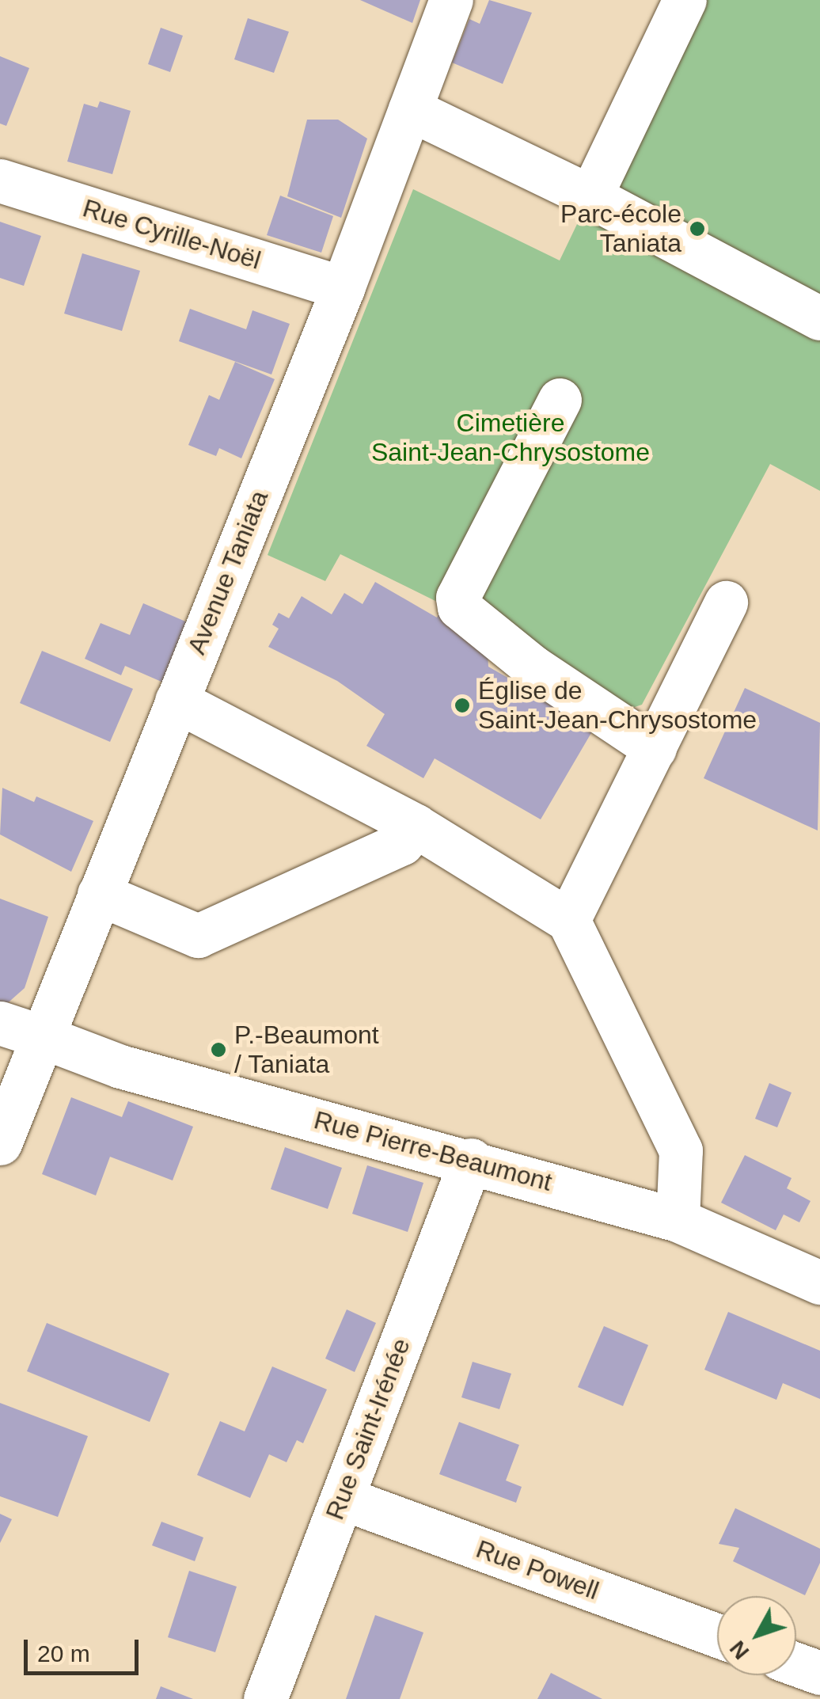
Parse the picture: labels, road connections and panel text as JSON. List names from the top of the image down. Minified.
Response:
{"streets":{"main road":["Rue Cyrille-Noël","Avenue Taniata","Rue Pierre-Beaumont","Rue Saint-Irénée","Rue Powell"]},"crossings":[["Rue Cyrille-Noël","Avenue Taniata"],["Avenue Taniata","Rue Pierre-Beaumont"],["Rue Pierre-Beaumont","Rue Saint-Irénée"],["Rue Saint-Irénée","Rue Powell"]],"parks":["Cimetière Saint-Jean-Chrysostome"],"places":["Parc-école Taniata","Église de Saint-Jean-Chrysostome","P.-Beaumont / Taniata"],"scale_bar":"20 m","north":"bottom left"}
